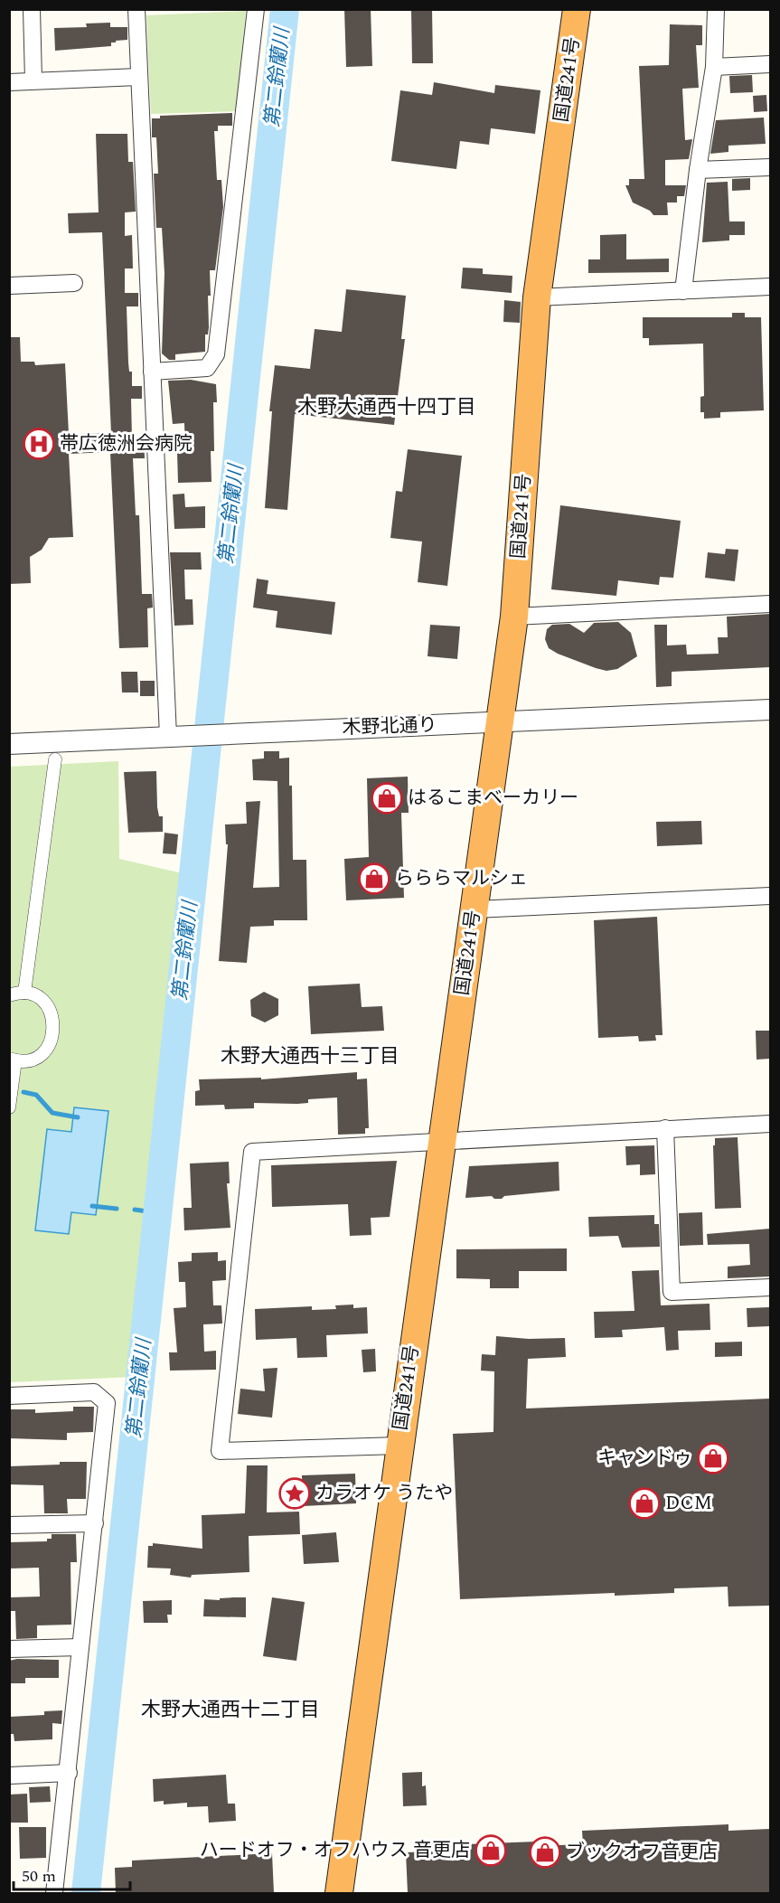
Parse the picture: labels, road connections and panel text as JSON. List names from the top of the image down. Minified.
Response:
{"streets":{"highway":["国道241号"],"street":["木野北通り"]},"crossings":[["国道241号","木野北通り"]],"districts":["木野大通西十四丁目","木野大通西十三丁目","木野大通西十二丁目"],"water":["第二鈴蘭川"],"places":{"hospital":["帯広徳洲会病院"],"shop":["はるこまベーカリー","らららマルシェ","キャンドゥ","DCM","ハードオフ・オフハウス 音更店","ブックオフ音更店"],"place":["カラオケ うたや"]},"scale_bar":"50 m"}
